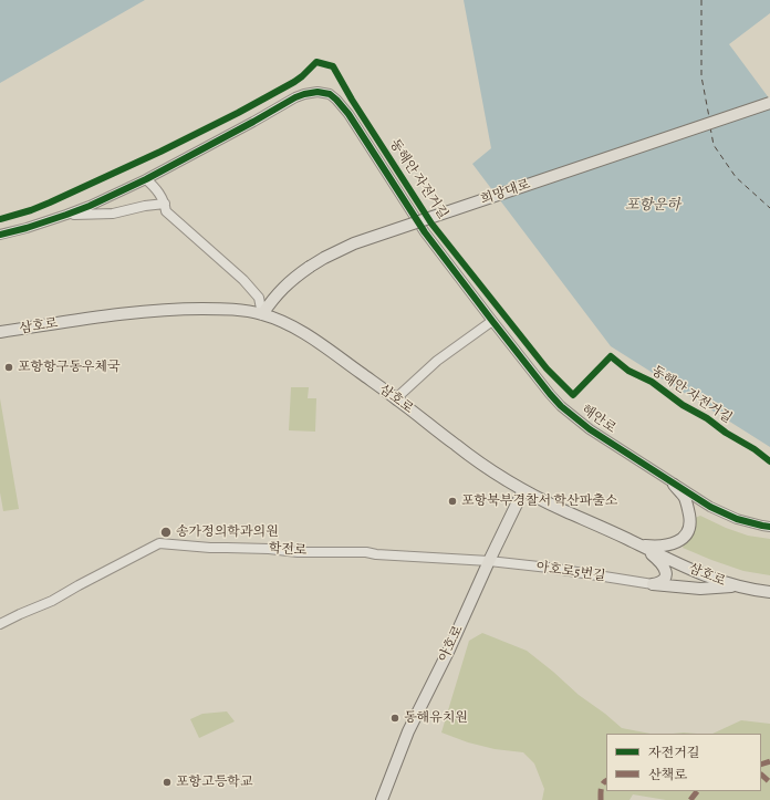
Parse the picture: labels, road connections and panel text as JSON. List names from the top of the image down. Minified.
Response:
{"streets":{"main road":["희망대로","삼호로","아호로"],"street":["해안로","학전로","아호로5번길"],"cycle path":["동해안 자전거길"]},"crossings":[["희망대로","삼호로"],["삼호로","아호로"],["학전로","아호로5번길"],["학전로","아호로"],["아호로5번길","아호로"]],"water":["포항운하"],"places":["포항항구동우체국","포항북부경찰서 학산파출소","송가정의학과의원","동해유치원","포항고등학교"],"legend":["자전거길","산책로"]}
